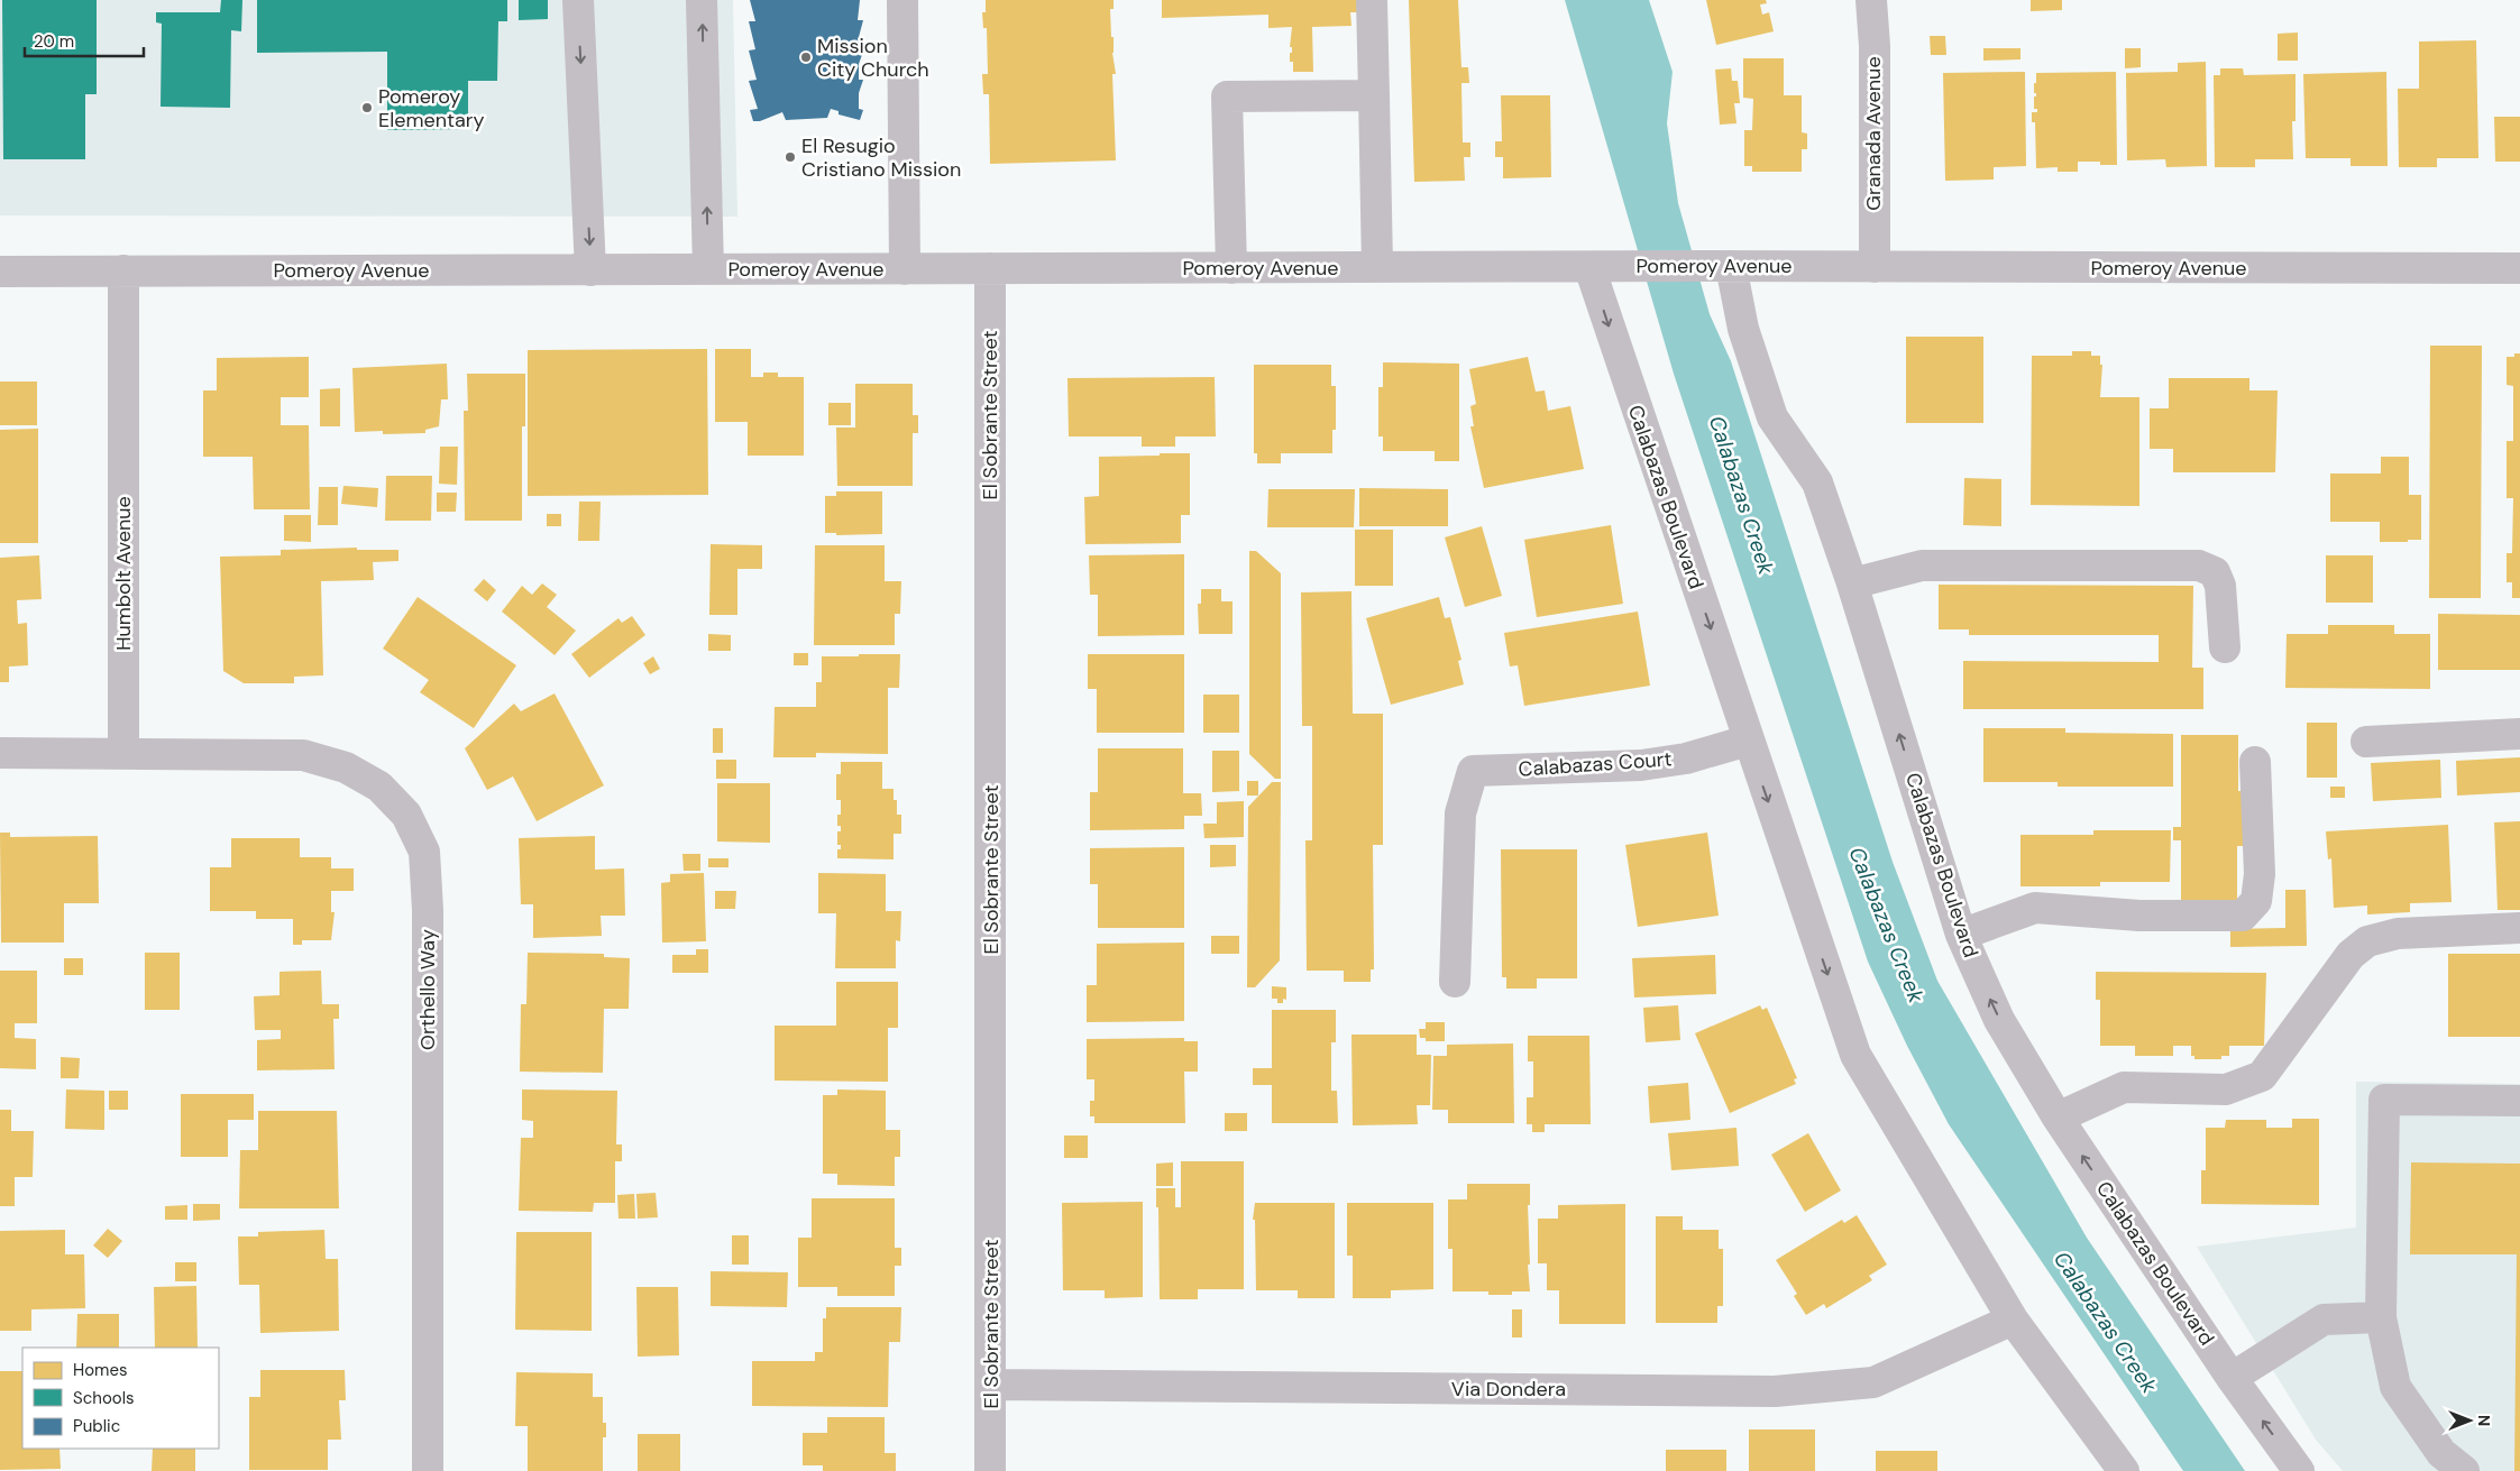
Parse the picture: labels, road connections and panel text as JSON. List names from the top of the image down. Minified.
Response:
{"streets":{"street":["Granada Avenue","Pomeroy Avenue","El Sobrante Street","Calabazas Boulevard","Humbolt Avenue","Calabazas Court","Orthello Way","Via Dondera"]},"crossings":[["Granada Avenue","Pomeroy Avenue"],["Pomeroy Avenue","El Sobrante Street"],["Pomeroy Avenue","Calabazas Boulevard"],["Pomeroy Avenue","Humbolt Avenue"],["El Sobrante Street","Via Dondera"],["Calabazas Boulevard","Calabazas Court"],["Calabazas Boulevard","Via Dondera"],["Humbolt Avenue","Orthello Way"]],"water":["Calabazas Creek"],"places":["Mission City Church","Pomeroy Elementary","El Resugio Cristiano Mission"],"legend":["Homes","Schools","Public"],"scale_bar":"20 m","north":"right"}
